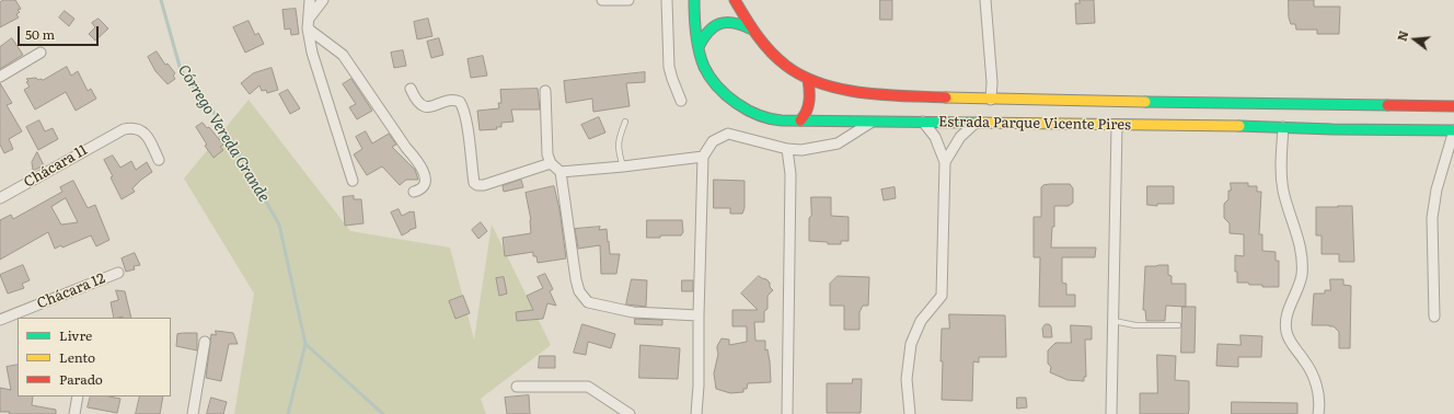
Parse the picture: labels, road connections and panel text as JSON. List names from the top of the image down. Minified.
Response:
{"streets":{"main road":["Estrada Parque Vicente Pires"],"street":["Chácara 11","Chácara 12"]},"water":["Córrego Vereda Grande"],"legend":["Livre","Lento","Parado"],"scale_bar":"50 m","north":"left"}
